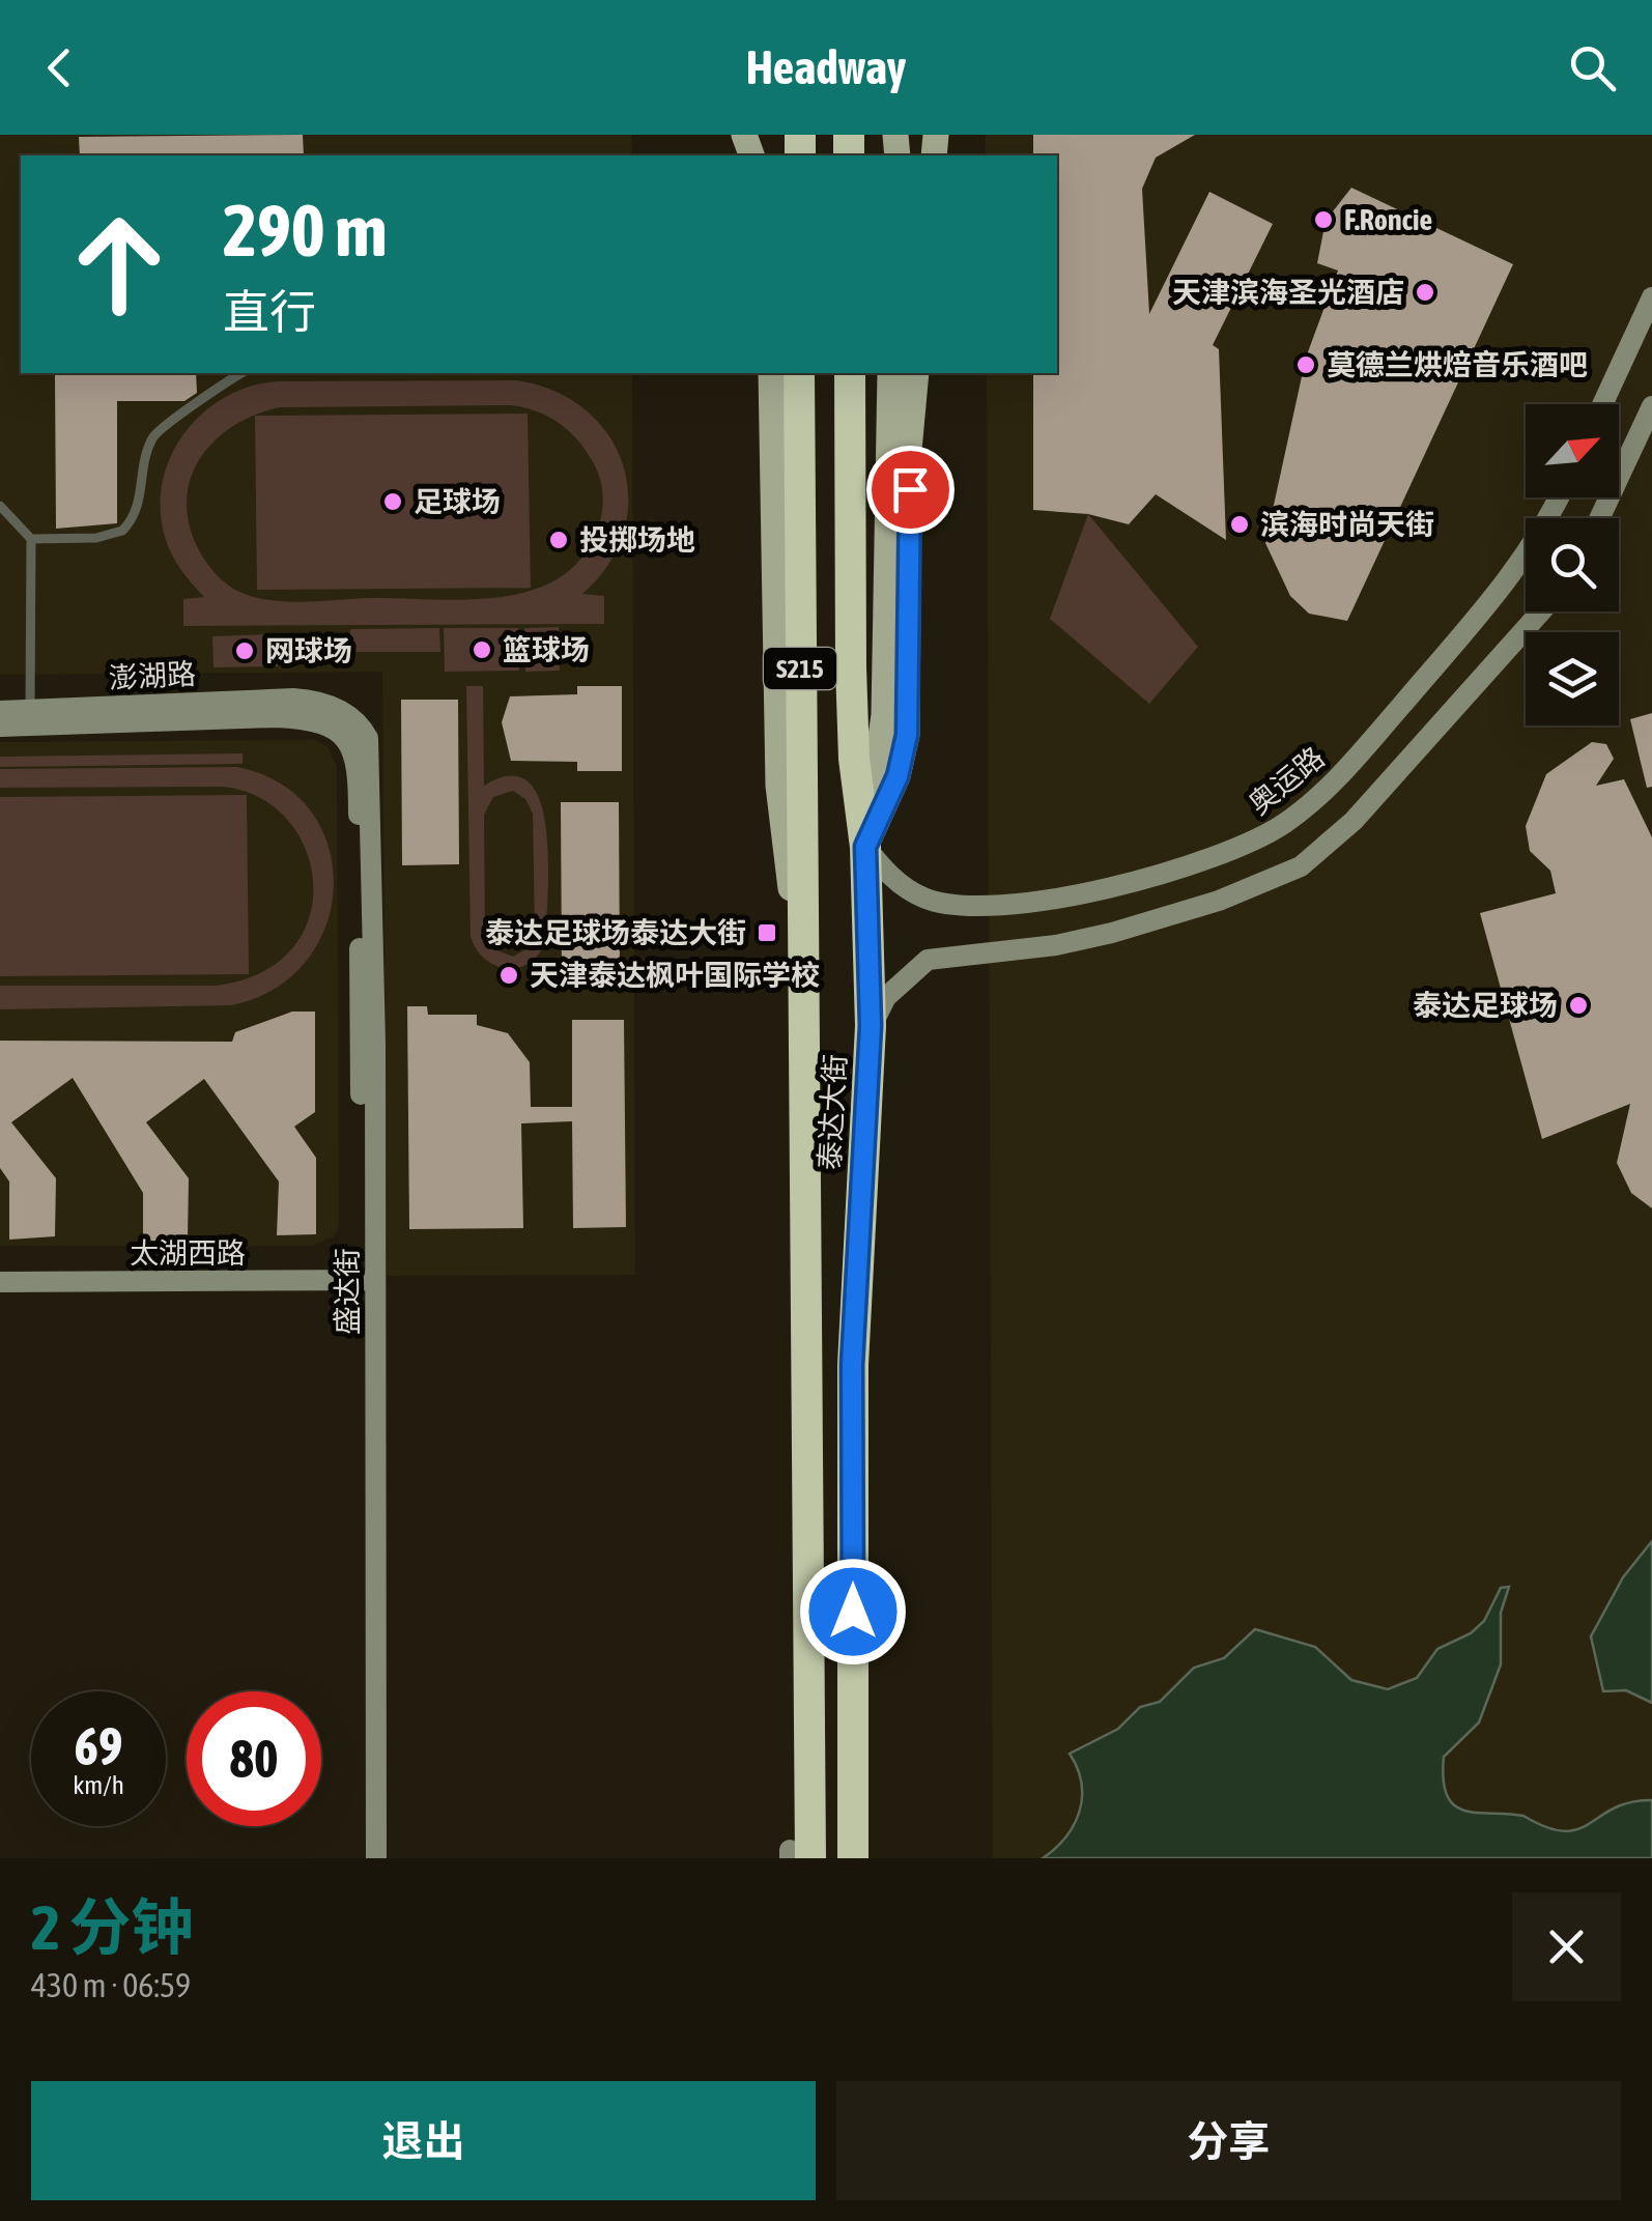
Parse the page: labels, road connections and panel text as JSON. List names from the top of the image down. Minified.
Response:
{"streets":{"highway":["S215","泰达大街"],"street":["澎湖路","奥运路","太湖西路","盛达街"]},"crossings":[["澎湖路","盛达街"],["奥运路","泰达大街"],["太湖西路","盛达街"]],"places":{"other":["F.Roncie","天津滨海圣光酒店","莫德兰烘焙音乐酒吧","足球场","滨海时尚天街","投掷场地","篮球场","网球场","天津泰达枫叶国际学校","泰达足球场"],"transit":["泰达足球场泰达大街"]},"north":"top right","page":{"header":"Headway","turn":["290 m","直行"],"speed":"69 km/h","limit":"80","heading":["2 分钟","430 m · 06:59"],"buttons":["退出","分享"]}}
